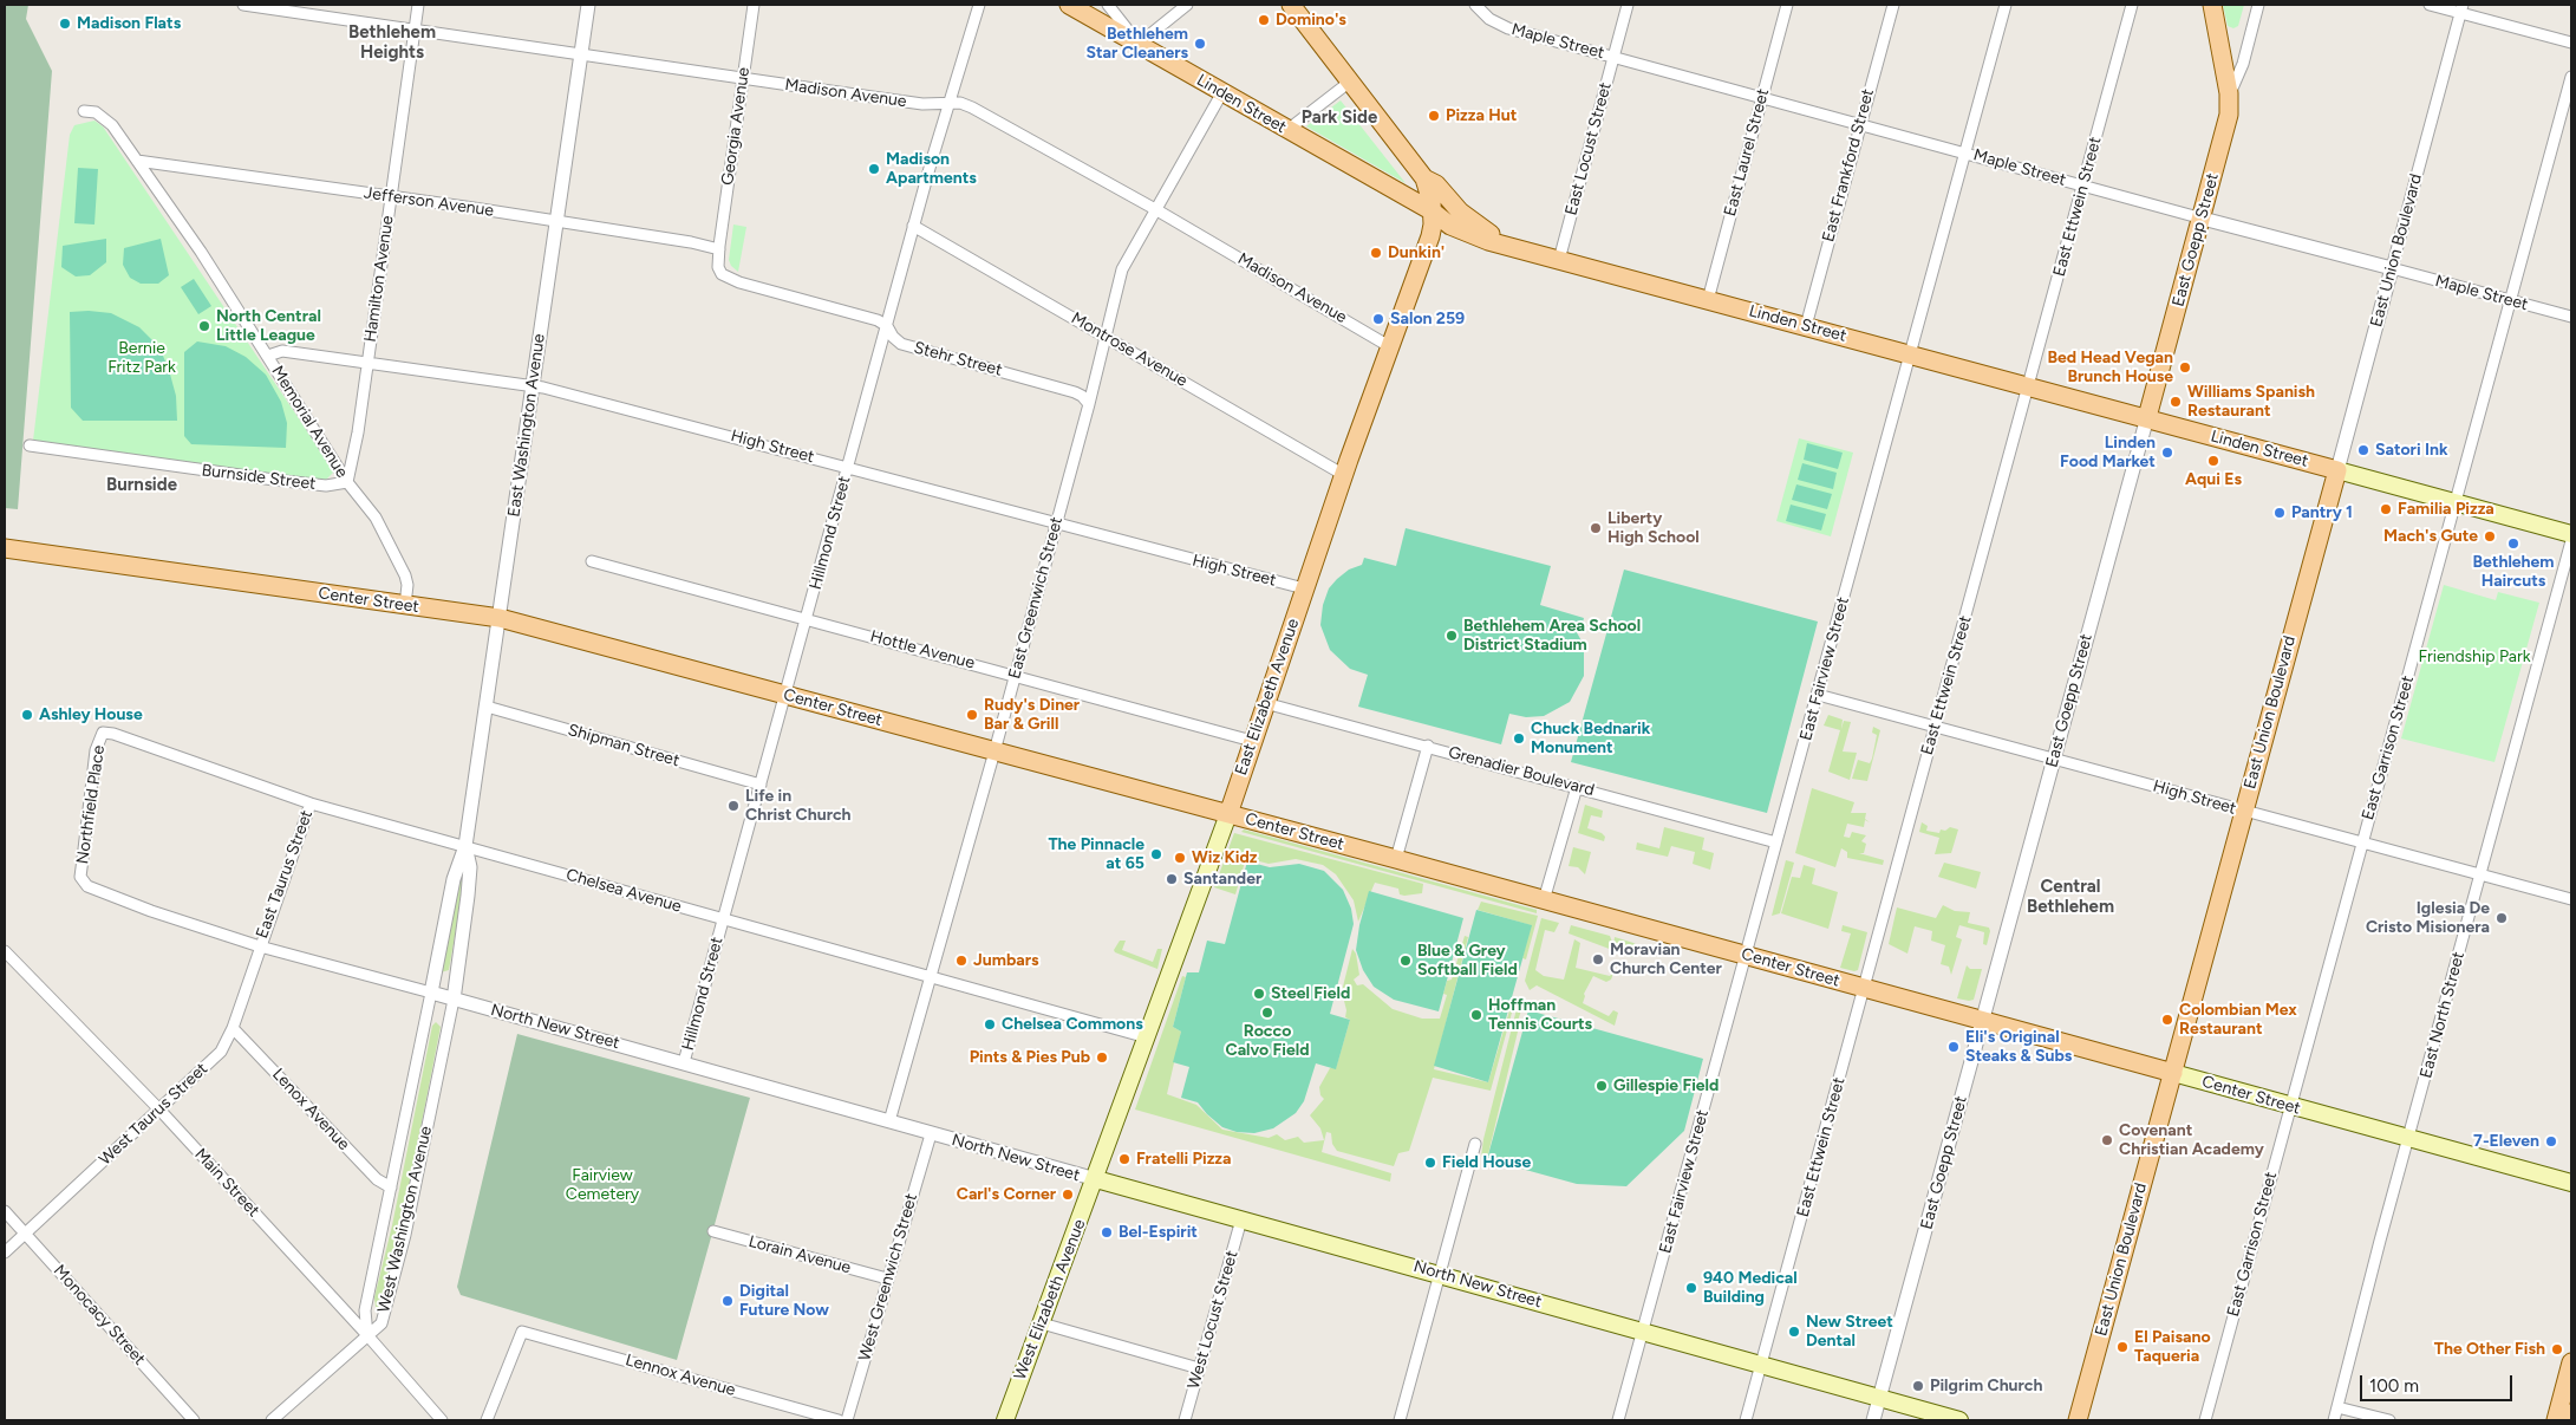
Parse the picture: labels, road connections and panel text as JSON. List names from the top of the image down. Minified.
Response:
{"streets":{"main road":["Linden Street","East Goepp Street","East Union Boulevard","Center Street","East Elizabeth Avenue","North New Street","West Elizabeth Avenue"],"street":["Maple Street","Madison Avenue","Georgia Avenue","East Locust Street","East Laurel Street","East Frankford Street","Jefferson Avenue","East Ettwein Street","Hamilton Avenue","Montrose Avenue","Stehr Street","Memorial Avenue","East Washington Avenue","High Street","Burnside Street","Hillmond Street","East Greenwich Street","Hottle Avenue","East Fairview Street","Shipman Street","East Garrison Street","Grenadier Boulevard","Northfield Place","East Taurus Street","Chelsea Avenue","East North Street","Lenox Avenue","West Taurus Street","Main Street","West Washington Avenue","Lorain Avenue","West Greenwich Street","Monocacy Street","West Locust Street","Lennox Avenue"]},"crossings":[["Maple Street","East Locust Street"],["Maple Street","East Laurel Street"],["Maple Street","East Frankford Street"],["Maple Street","East Ettwein Street"],["Maple Street","East Goepp Street"],["Maple Street","East Union Boulevard"],["Maple Street","East Fairview Street"],["Maple Street","East Garrison Street"],["Madison Avenue","Georgia Avenue"],["Madison Avenue","Hamilton Avenue"],["Madison Avenue","East Washington Avenue"],["Madison Avenue","Hillmond Street"],["Madison Avenue","East Greenwich Street"],["Madison Avenue","East Elizabeth Avenue"],["Linden Street","East Locust Street"],["Linden Street","East Laurel Street"],["Linden Street","East Frankford Street"],["Linden Street","East Ettwein Street"],["Linden Street","East Goepp Street"],["Linden Street","East Union Boulevard"],["Linden Street","East Greenwich Street"],["Linden Street","East Fairview Street"],["Linden Street","East Elizabeth Avenue"],["Linden Street","East Garrison Street"],["Georgia Avenue","Jefferson Avenue"],["Georgia Avenue","Stehr Street"],["Jefferson Avenue","Hamilton Avenue"],["Jefferson Avenue","Stehr Street"],["Jefferson Avenue","Memorial Avenue"],["Jefferson Avenue","East Washington Avenue"],["East Ettwein Street","High Street"],["East Ettwein Street","Center Street"],["East Ettwein Street","North New Street"],["East Goepp Street","High Street"],["East Goepp Street","Center Street"],["East Goepp Street","North New Street"],["East Union Boulevard","High Street"],["East Union Boulevard","Center Street"],["Hamilton Avenue","Memorial Avenue"],["Hamilton Avenue","High Street"],["Hamilton Avenue","Burnside Street"],["Montrose Avenue","Hillmond Street"],["Montrose Avenue","East Greenwich Street"],["Montrose Avenue","East Elizabeth Avenue"],["Stehr Street","Hillmond Street"],["Stehr Street","East Greenwich Street"],["Memorial Avenue","High Street"],["Memorial Avenue","Burnside Street"],["Memorial Avenue","Center Street"],["East Washington Avenue","High Street"],["East Washington Avenue","Center Street"],["East Washington Avenue","Shipman Street"],["East Washington Avenue","Chelsea Avenue"],["East Washington Avenue","North New Street"],["East Washington Avenue","West Washington Avenue"],["High Street","Hillmond Street"],["High Street","East Greenwich Street"],["High Street","East Fairview Street"],["High Street","East Elizabeth Avenue"],["High Street","East Garrison Street"],["High Street","East North Street"],["Hillmond Street","Center Street"],["Hillmond Street","Hottle Avenue"],["Hillmond Street","Shipman Street"],["Hillmond Street","Chelsea Avenue"],["Hillmond Street","North New Street"],["East Greenwich Street","Center Street"],["East Greenwich Street","Hottle Avenue"],["East Greenwich Street","Chelsea Avenue"],["East Greenwich Street","North New Street"],["Center Street","East Fairview Street"],["Center Street","East Elizabeth Avenue"],["Center Street","East Garrison Street"],["Center Street","East North Street"],["Hottle Avenue","East Elizabeth Avenue"],["East Fairview Street","Grenadier Boulevard"],["East Fairview Street","North New Street"],["East Elizabeth Avenue","Grenadier Boulevard"],["East Elizabeth Avenue","Chelsea Avenue"],["East Elizabeth Avenue","North New Street"],["East Elizabeth Avenue","West Elizabeth Avenue"],["Northfield Place","Chelsea Avenue"],["Northfield Place","North New Street"],["East Taurus Street","Chelsea Avenue"],["East Taurus Street","North New Street"],["East Taurus Street","West Taurus Street"],["North New Street","West Taurus Street"],["North New Street","West Washington Avenue"],["North New Street","West Greenwich Street"],["North New Street","West Elizabeth Avenue"],["North New Street","West Locust Street"],["Lenox Avenue","West Taurus Street"],["Lenox Avenue","West Washington Avenue"],["West Taurus Street","Main Street"],["West Taurus Street","Monocacy Street"],["Main Street","West Washington Avenue"],["Lorain Avenue","West Greenwich Street"]],"districts":["Bethlehem Heights","Park Side","Burnside","Central Bethlehem"],"parks":["Bernie Fritz Park","Friendship Park","Fairview Cemetery"],"places":["Domino's","Madison Flats","Bethlehem Star Cleaners","Pizza Hut","Madison Apartments","Dunkin'","Salon 259","North Central Little League","Bed Head Vegan Brunch House","Williams Spanish Restaurant","Satori Ink","Linden Food Market","Aqui Es","Familia Pizza","Pantry 1","Liberty High School","Mach's Gute","Bethlehem Haircuts","Bethlehem Area School District Stadium","Ashley House","Rudy's Diner Bar & Grill","Chuck Bednarik Monument","Life in Christ Church","The Pinnacle at 65","Wiz Kidz","Santander","Iglesia De Cristo Misionera","Moravian Church Center","Jumbars","Blue & Grey Softball Field","Steel Field","Rocco Calvo Field","Hoffman Tennis Courts","Colombian Mex Restaurant","Chelsea Commons","Eli's Original Steaks & Subs","Pints & Pies Pub","Gillespie Field","Covenant Christian Academy","7-Eleven","Fratelli Pizza","Field House","Carl's Corner","Bel-Espirit","940 Medical Building","Digital Future Now","New Street Dental","El Paisano Taqueria","The Other Fish","Pilgrim Church"],"scale_bar":"100 m"}
